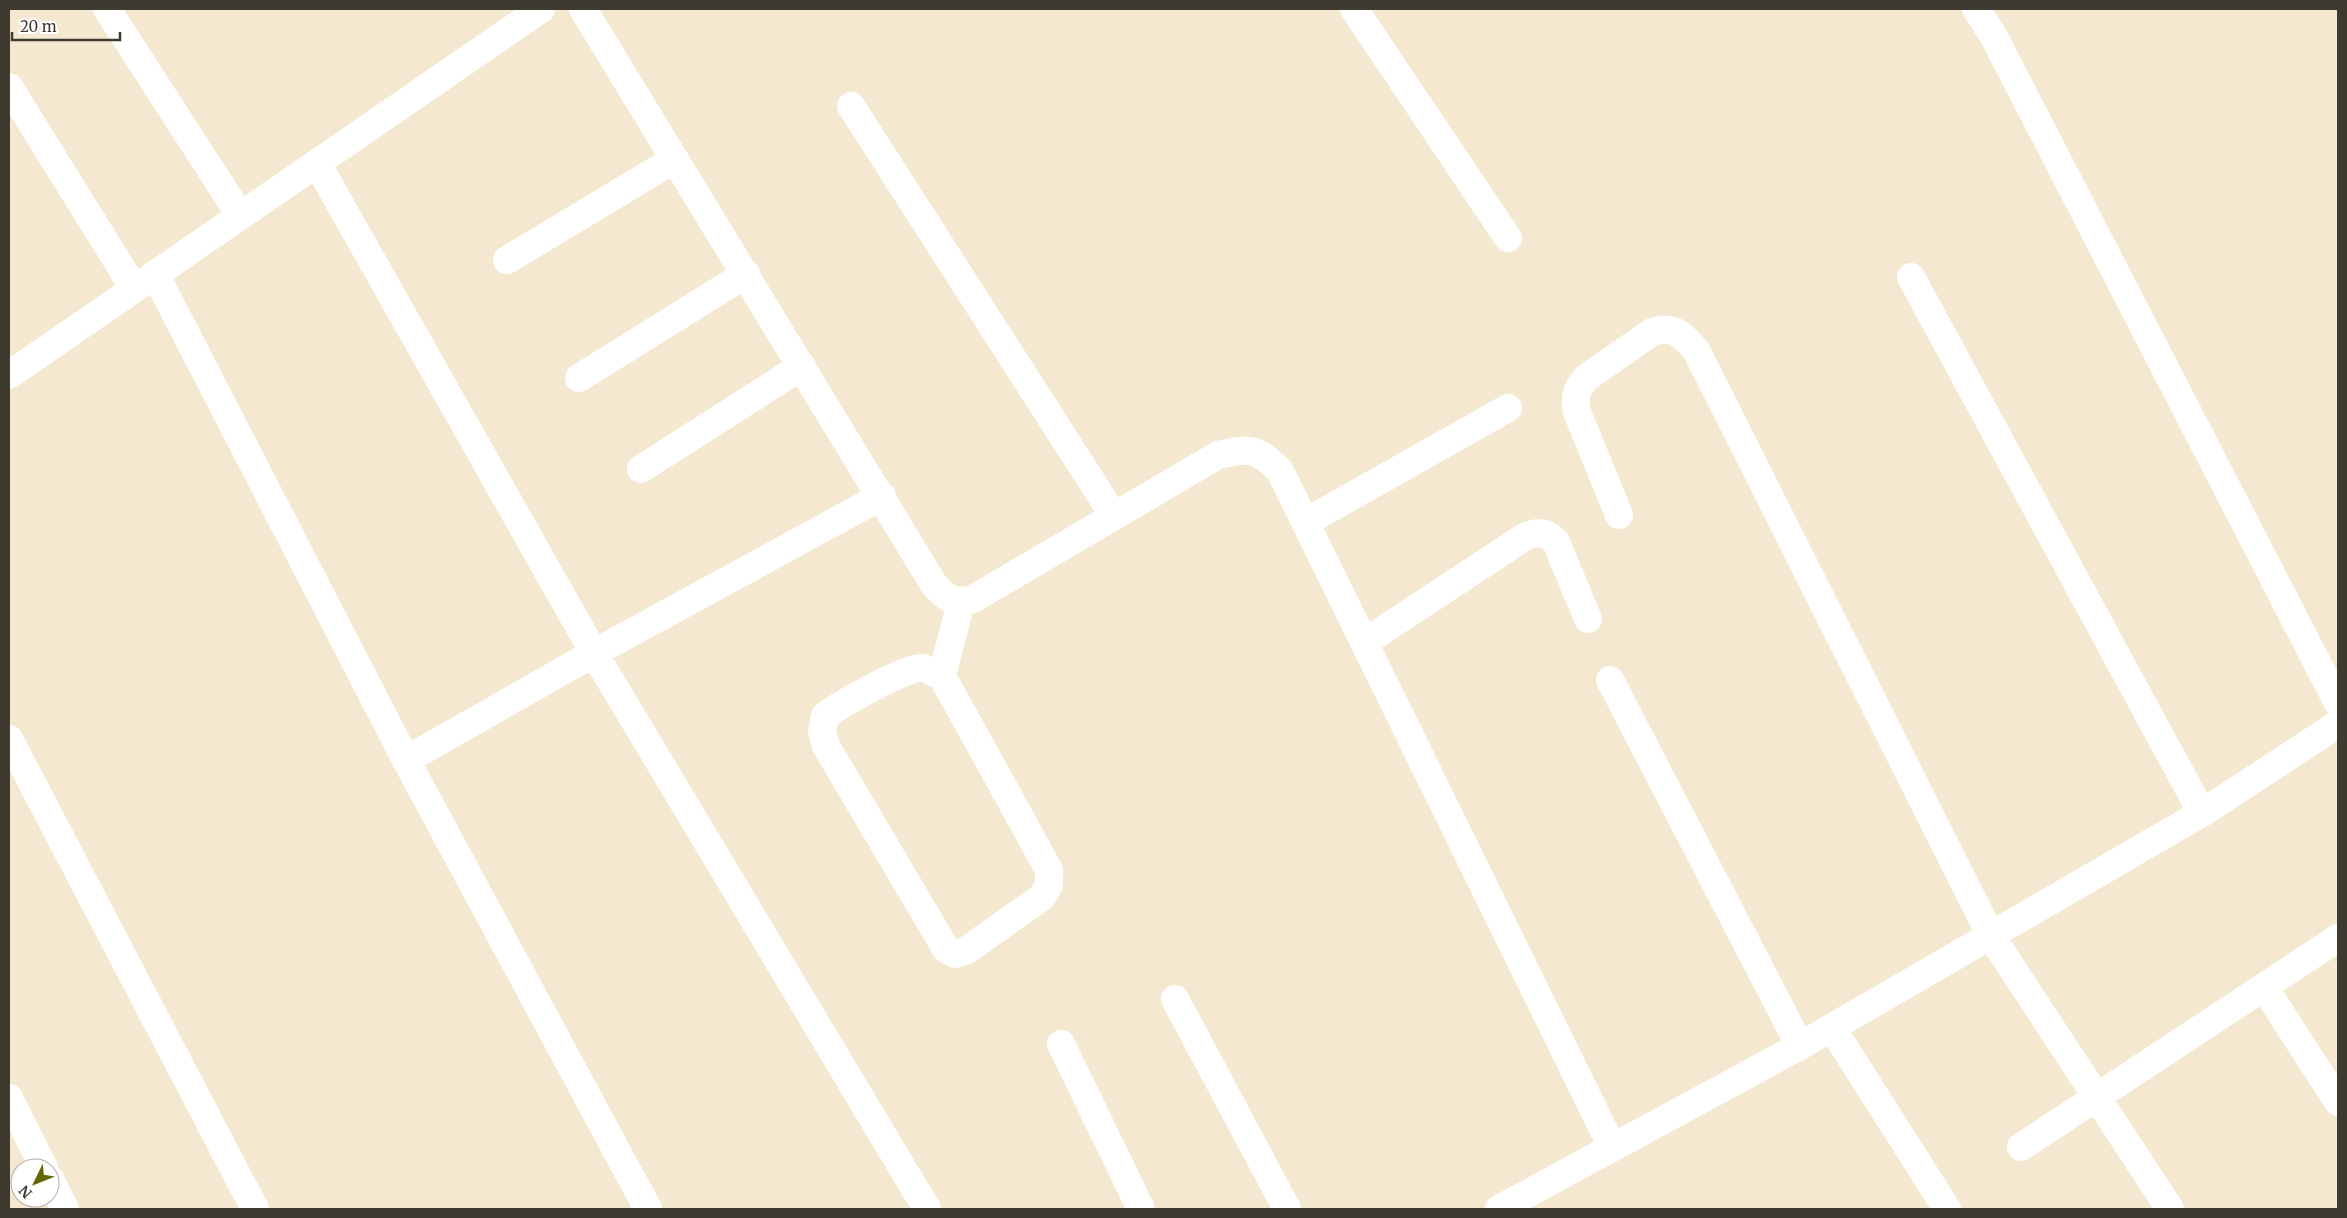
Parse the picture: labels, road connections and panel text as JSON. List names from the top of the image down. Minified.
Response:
{"scale_bar":"20 m","north":"bottom left"}
